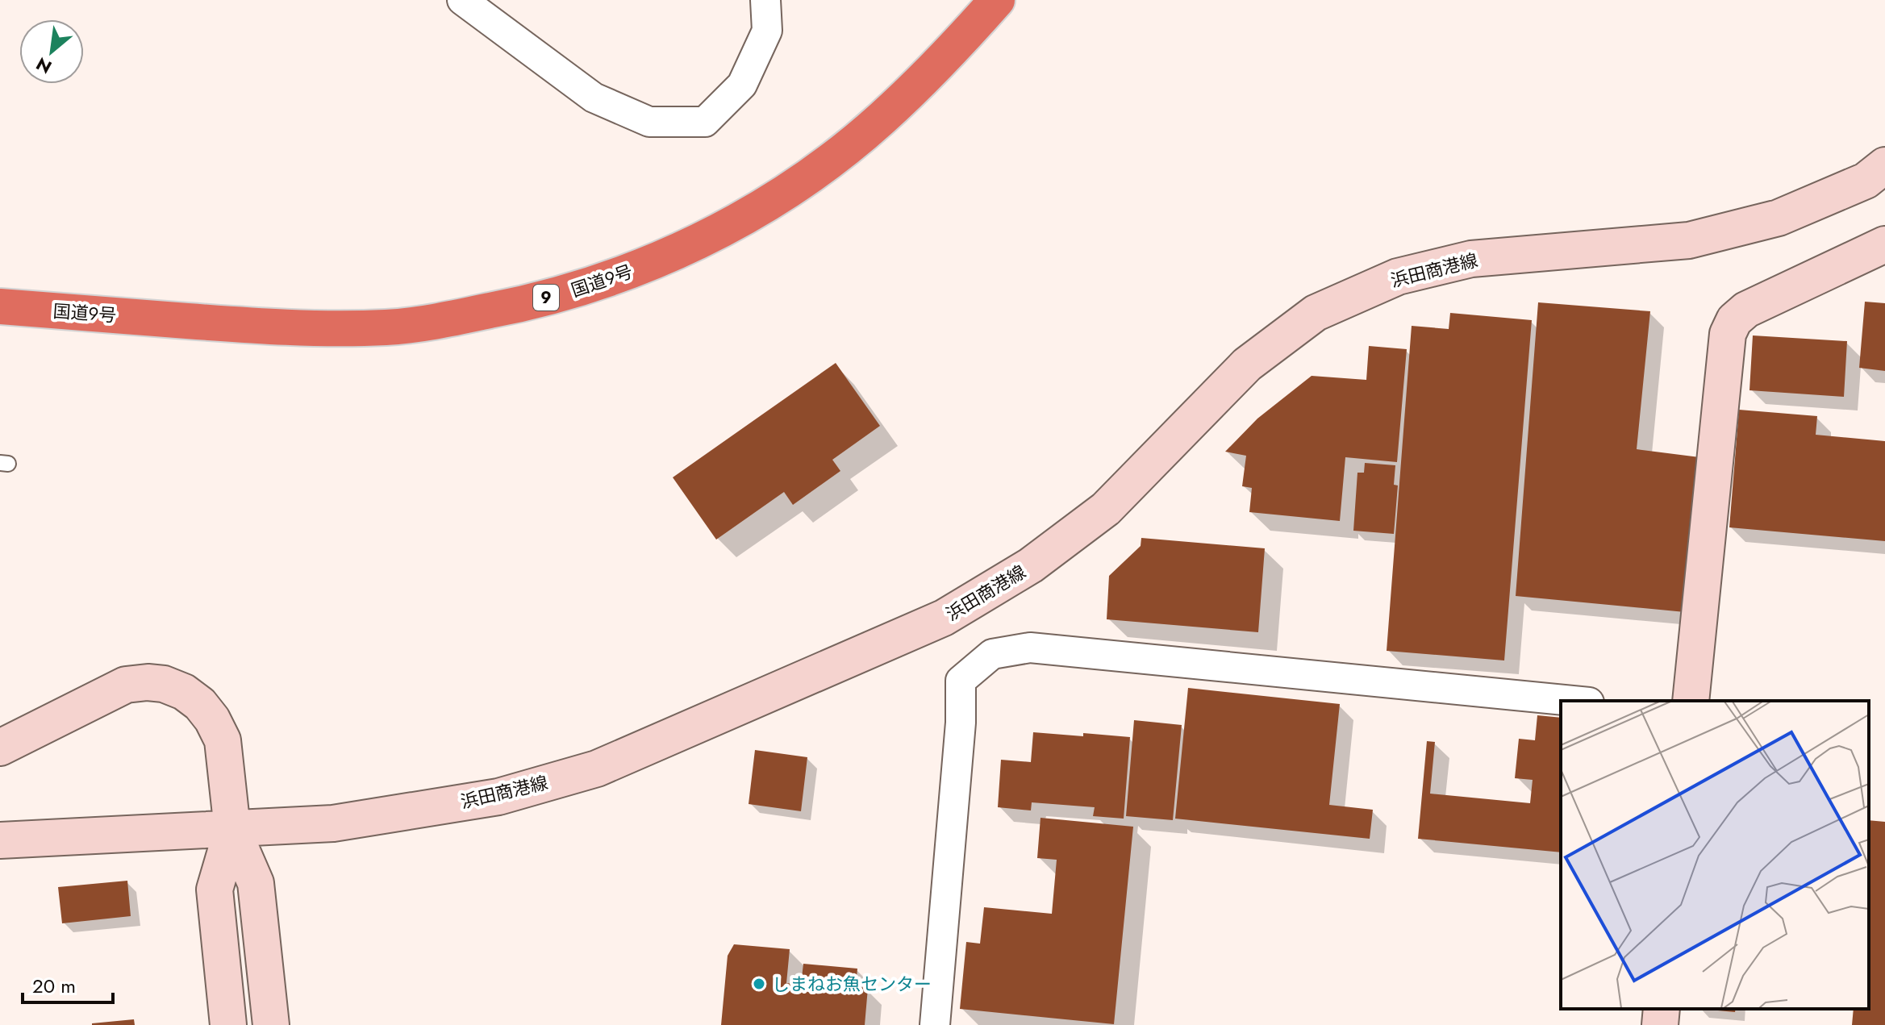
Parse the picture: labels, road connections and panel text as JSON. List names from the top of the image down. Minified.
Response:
{"streets":{"highway":["国道9号","9"],"main road":["浜田商港線"]},"places":["しまねお魚センター"],"scale_bar":"20 m","north":"bottom left"}
